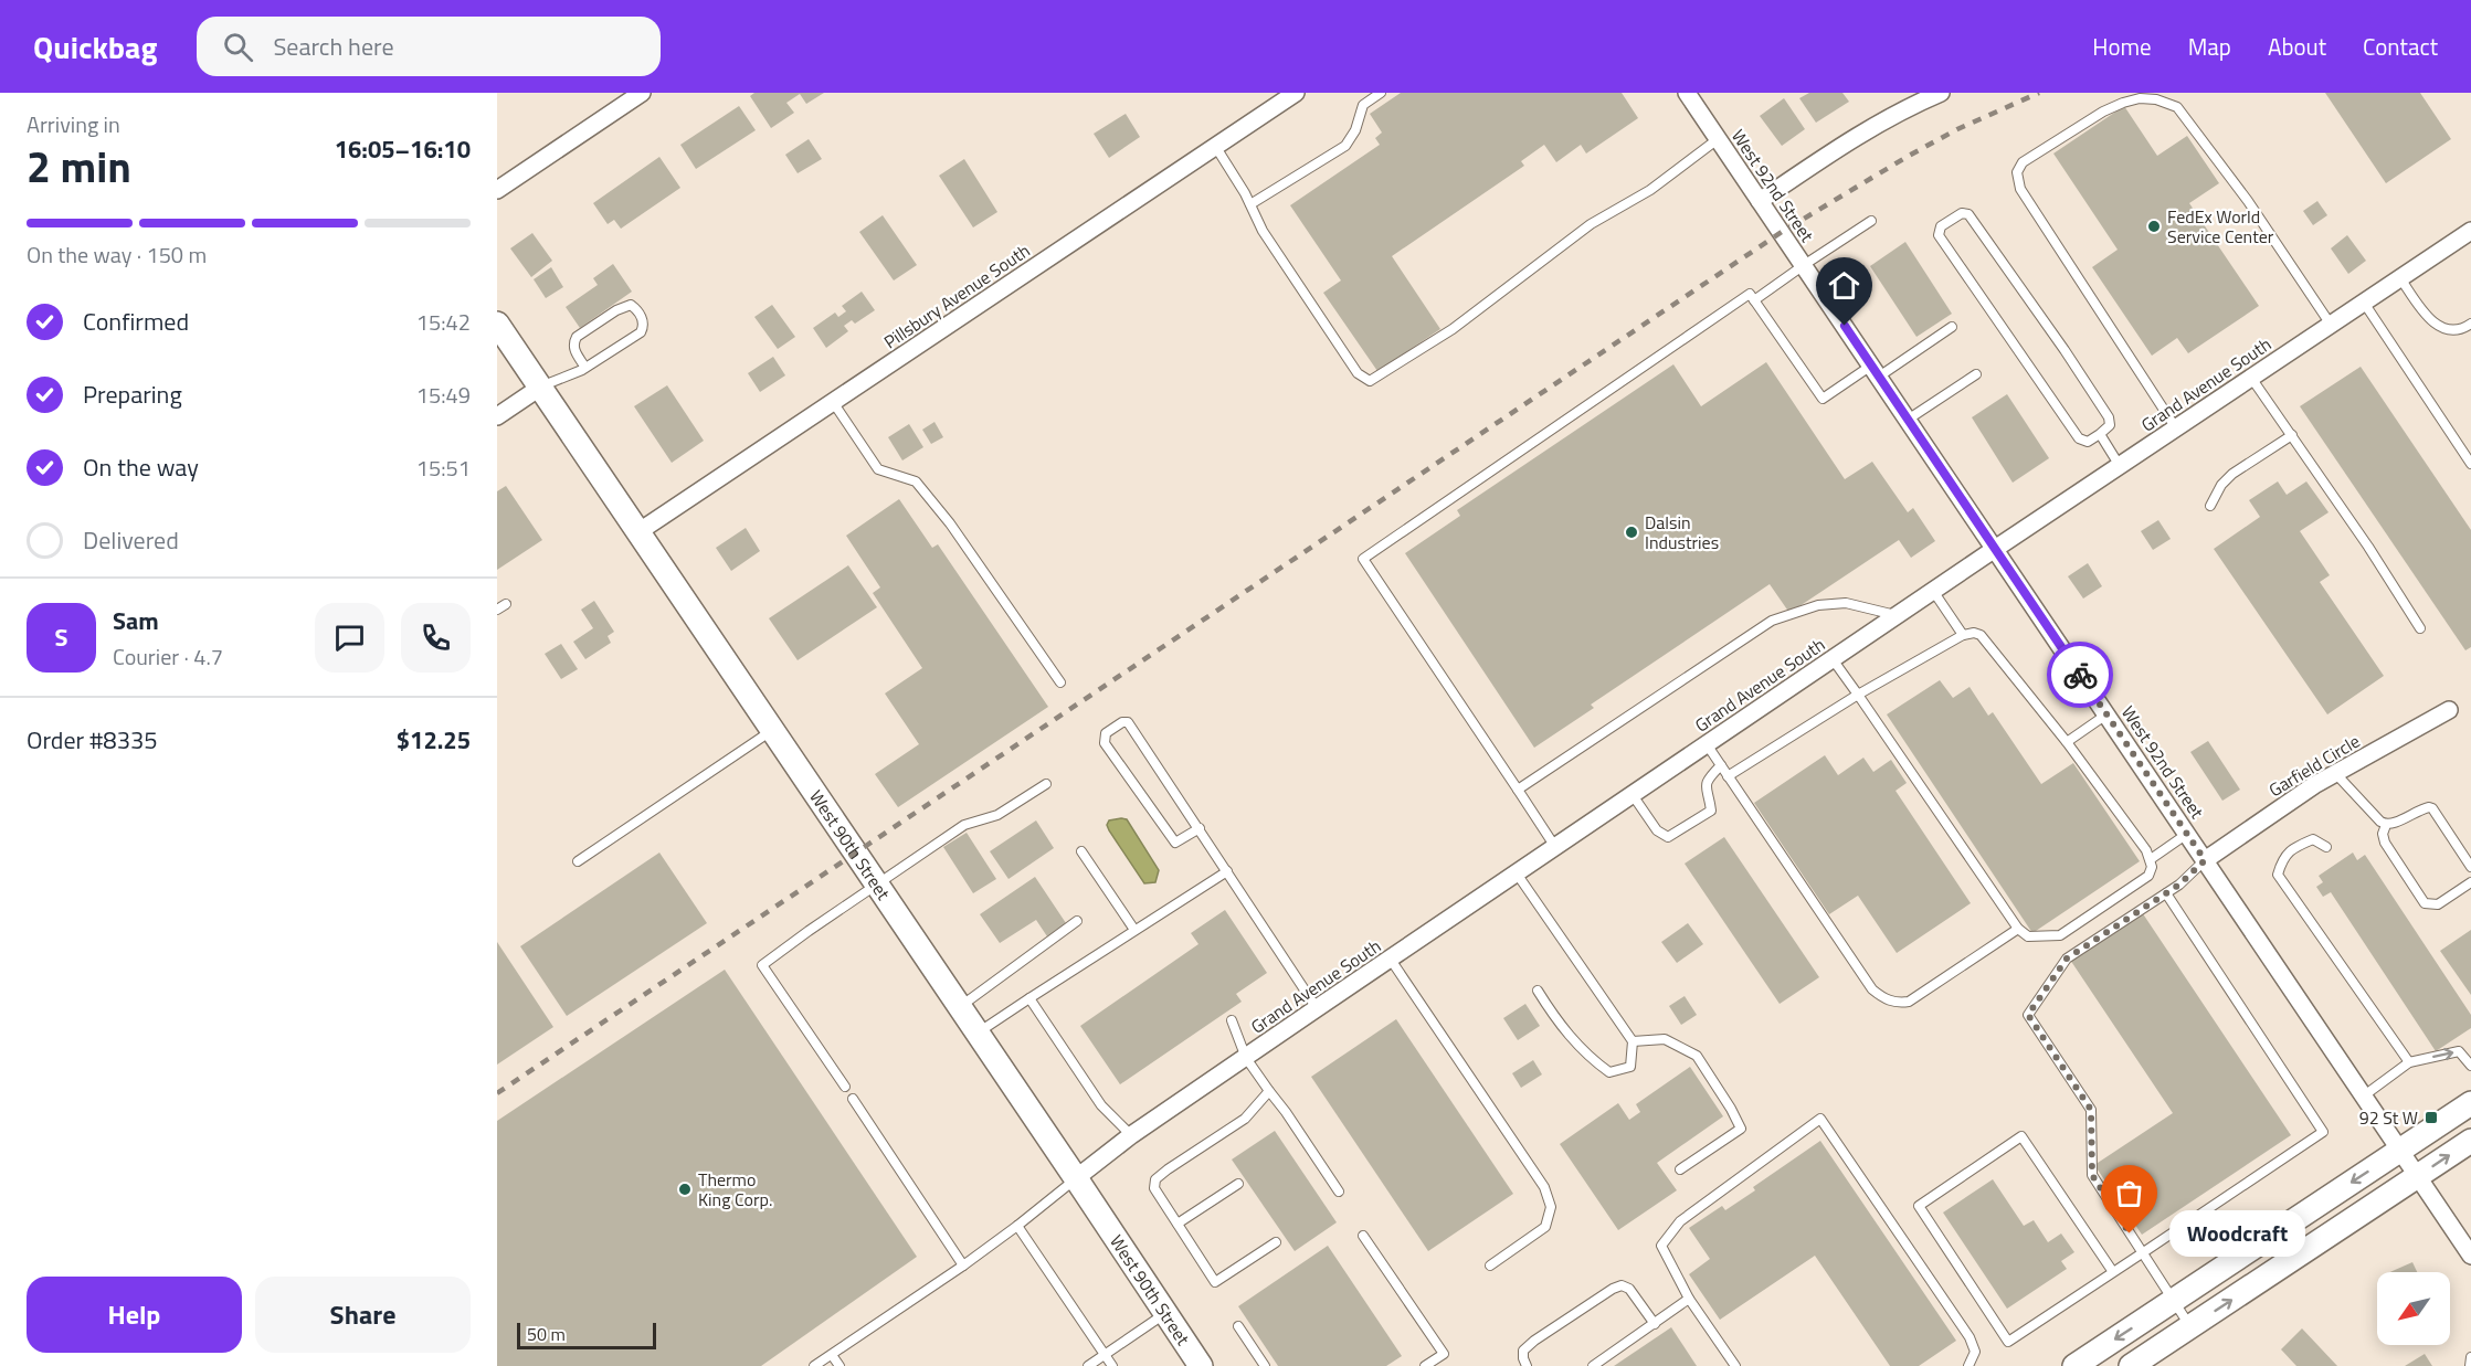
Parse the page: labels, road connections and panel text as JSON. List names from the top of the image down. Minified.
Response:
{"streets":{"street":["West 92nd Street","Pillsbury Avenue South","Grand Avenue South","Garfield Circle","West 90th Street"]},"crossings":[["West 92nd Street","Grand Avenue South"],["West 92nd Street","Garfield Circle"],["Pillsbury Avenue South","West 90th Street"],["Grand Avenue South","West 90th Street"]],"places":{"other":["FedEx World Service Center","Dalsin Industries","Thermo King Corp.","Woodcraft"],"transit":["92 St W"]},"scale_bar":"50 m","north":"bottom left","page":{"header":"Quickbag","search":"Search here","nav":["Home","Map","About","Contact"],"heading":["2 min","Arriving in","16:05–16:10"],"panel":["Sam","Courier · 4.7","Order #8335","$12.25"],"bar":"On the way · 150 m","list":[["Confirmed","15:42"],["Preparing","15:49"],["On the way","15:51"],"Delivered"],"round":"S","bubble":"Woodcraft","buttons":["Help","Share"],"scale":"50 m"}}
